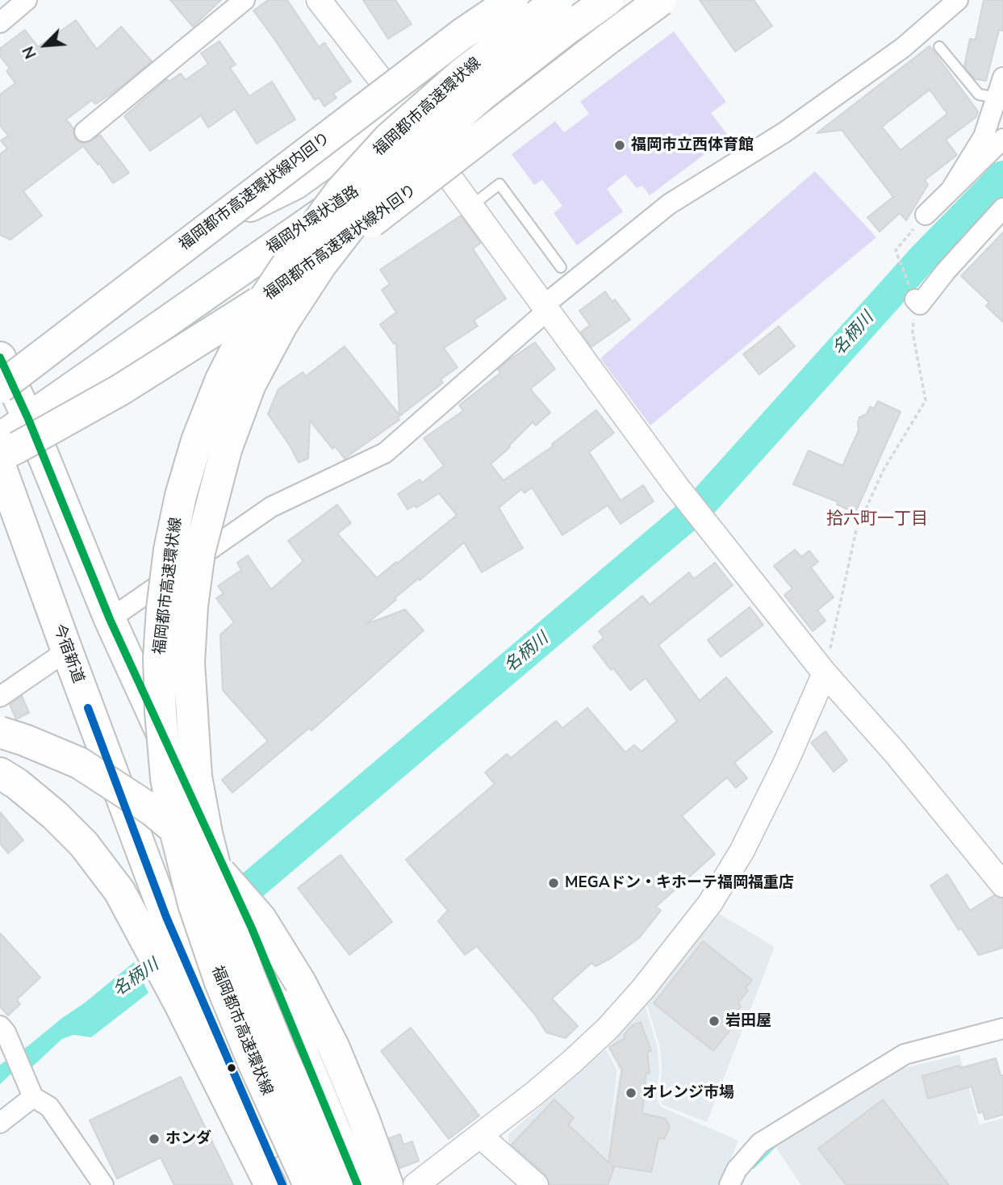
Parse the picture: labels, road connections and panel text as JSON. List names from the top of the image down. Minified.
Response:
{"streets":{"highway":["福岡都市高速環状線","福岡都市高速環状線内回り","福岡外環状道路","福岡都市高速環状線外回り","今宿新道"]},"districts":["拾六町一丁目"],"water":["名柄川"],"places":["福岡市立西体育館","MEGAドン・キホーテ福岡福重店","岩田屋","オレンジ市場","ホンダ"],"north":"bottom left"}
